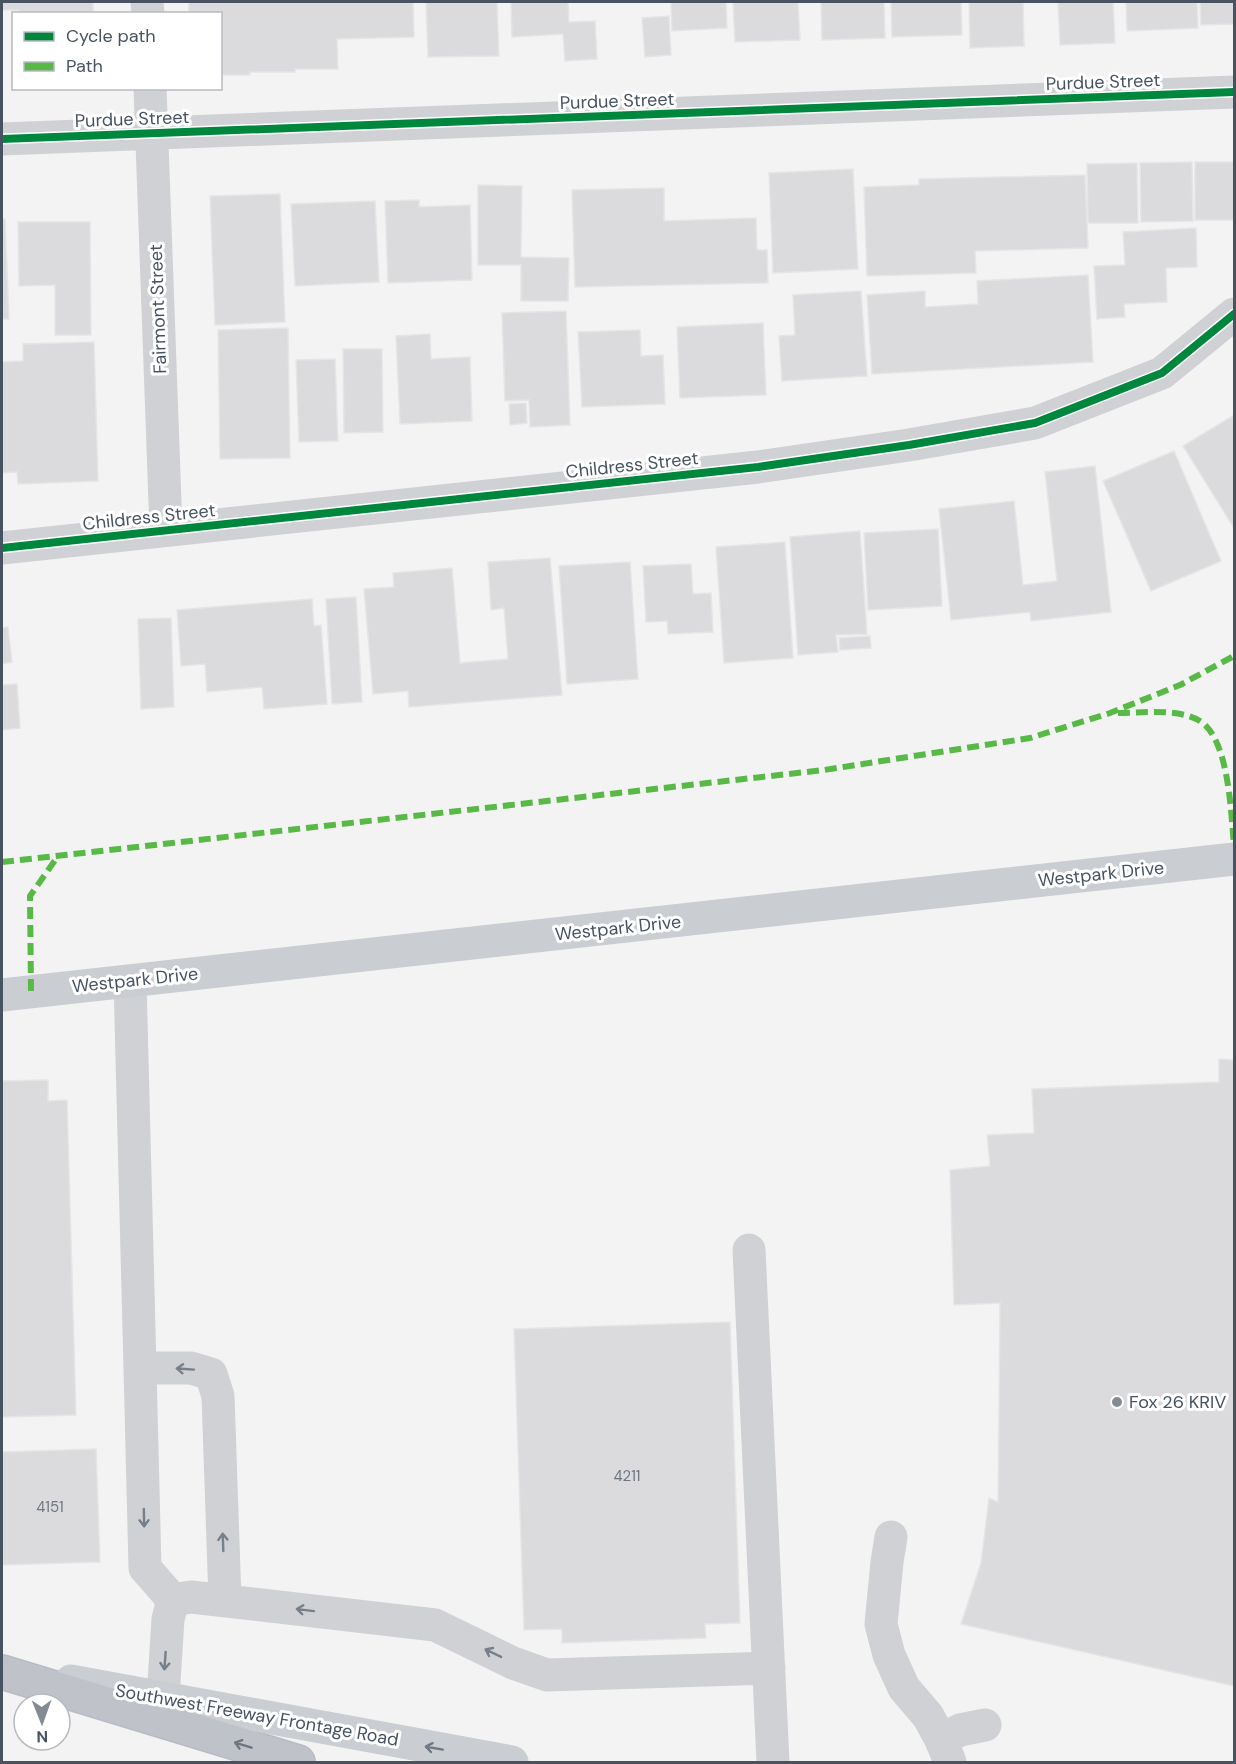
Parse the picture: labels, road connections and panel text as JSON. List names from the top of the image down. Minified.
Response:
{"streets":{"main road":["Westpark Drive","Southwest Freeway Frontage Road"],"street":["Purdue Street","Fairmont Street","Childress Street"]},"crossings":[["Purdue Street","Fairmont Street"],["Fairmont Street","Childress Street"]],"one_way":["Southwest Freeway Frontage Road"],"places":["Fox 26 KRIV"],"house_numbers":["4211","4151"],"legend":["Cycle path","Path"],"north":"bottom"}
